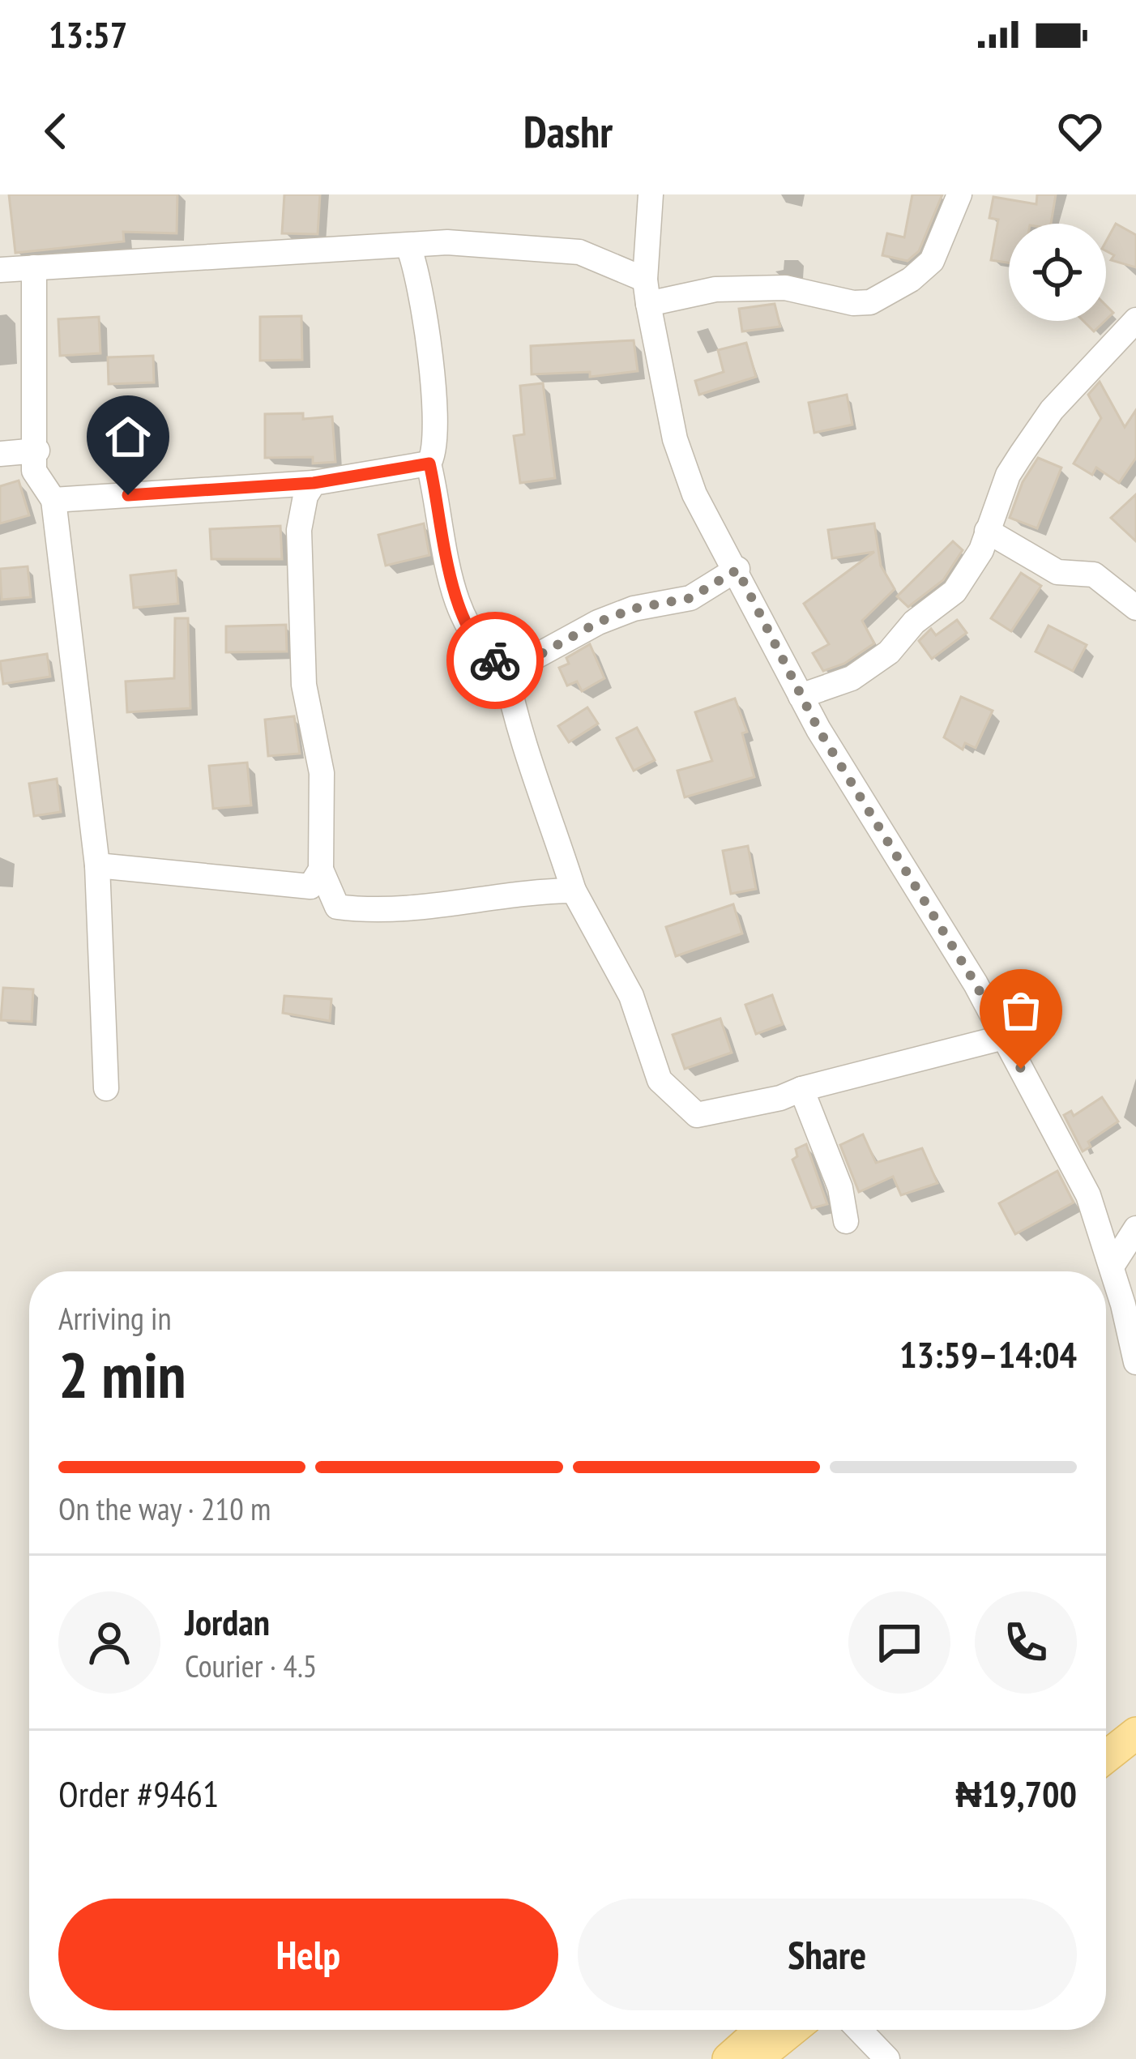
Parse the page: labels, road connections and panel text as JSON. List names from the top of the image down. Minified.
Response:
{"page":{"status":"13:57","header":"Dashr","heading":["2 min","Arriving in","13:59–14:04"],"panel":["Jordan","Courier · 4.5","Order #9461","₦19,700"],"bar":"On the way · 210 m","buttons":["Help","Share"]}}
